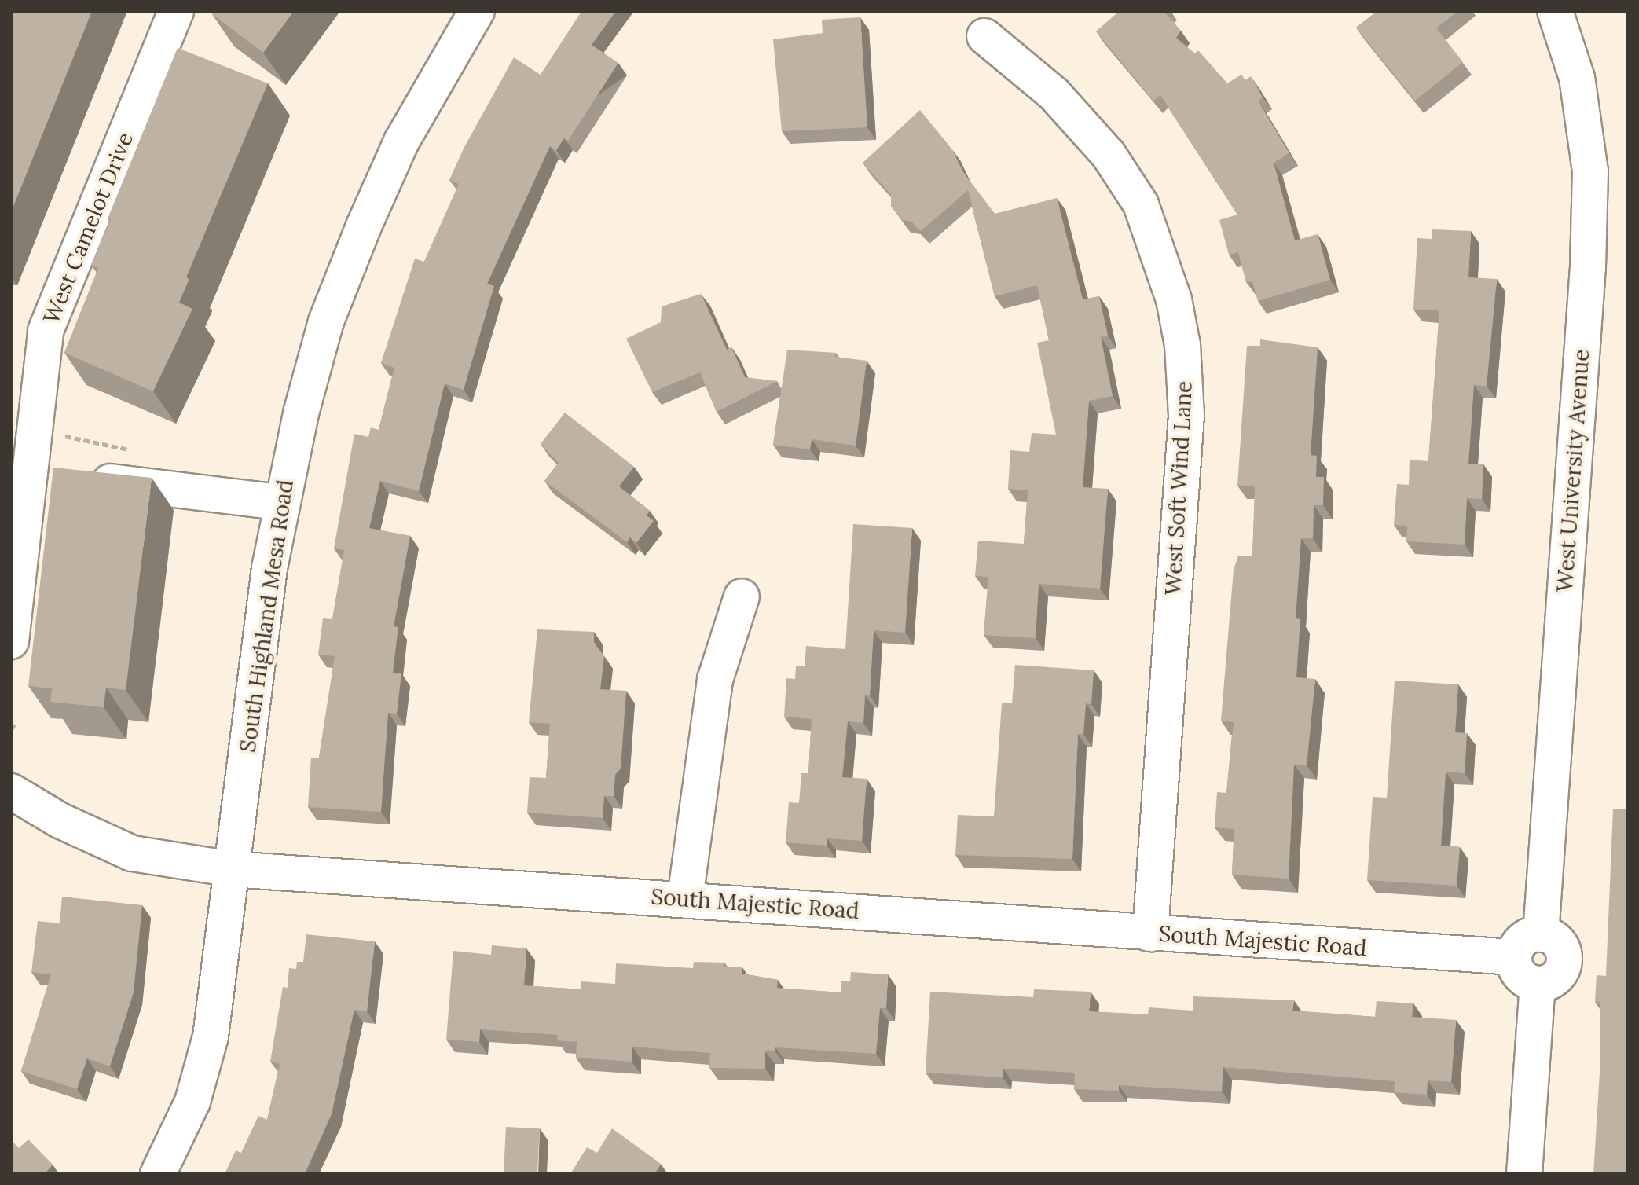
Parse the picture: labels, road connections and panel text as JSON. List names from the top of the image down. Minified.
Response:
{"streets":{"street":["West Camelot Drive","West University Avenue","West Soft Wind Lane","South Highland Mesa Road","South Majestic Road"]},"crossings":[["West University Avenue","South Majestic Road"],["West Soft Wind Lane","South Majestic Road"],["South Highland Mesa Road","South Majestic Road"]]}
